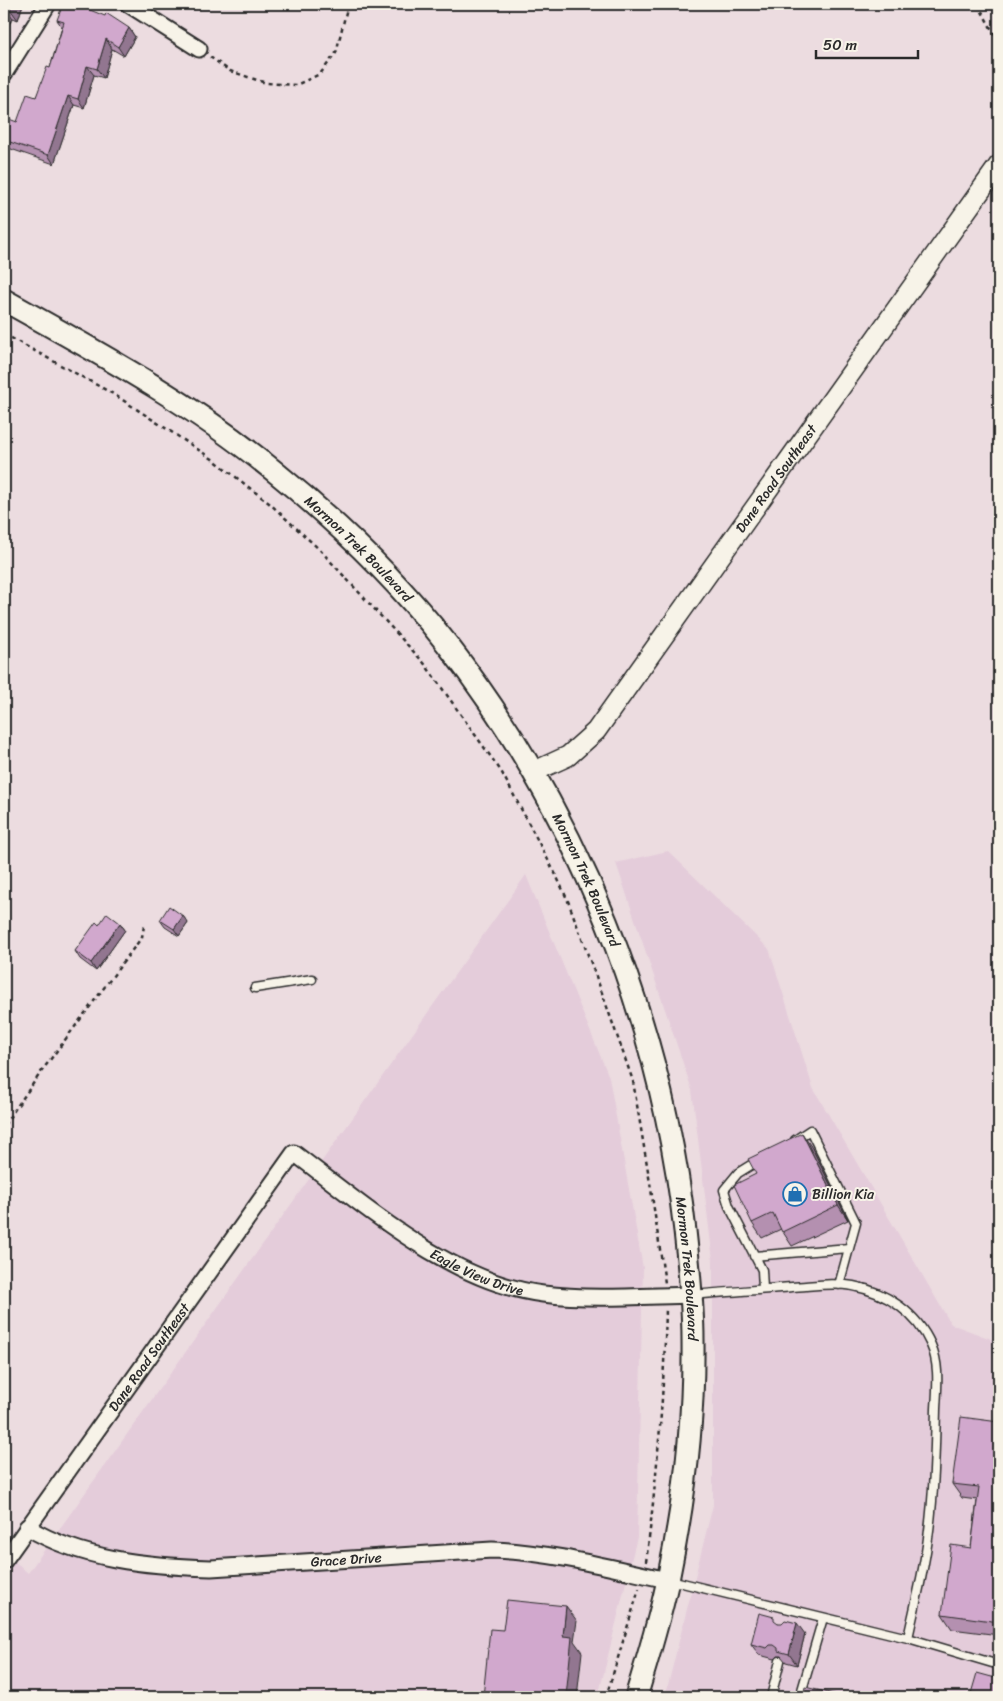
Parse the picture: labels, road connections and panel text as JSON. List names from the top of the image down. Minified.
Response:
{"streets":{"main road":["Mormon Trek Boulevard"],"street":["Dane Road Southeast","Eagle View Drive","Grace Drive"]},"crossings":[["Dane Road Southeast","Mormon Trek Boulevard"],["Dane Road Southeast","Eagle View Drive"],["Dane Road Southeast","Grace Drive"],["Mormon Trek Boulevard","Eagle View Drive"],["Mormon Trek Boulevard","Grace Drive"]],"places":{"shop":["Billion Kia"]},"scale_bar":"50 m"}
